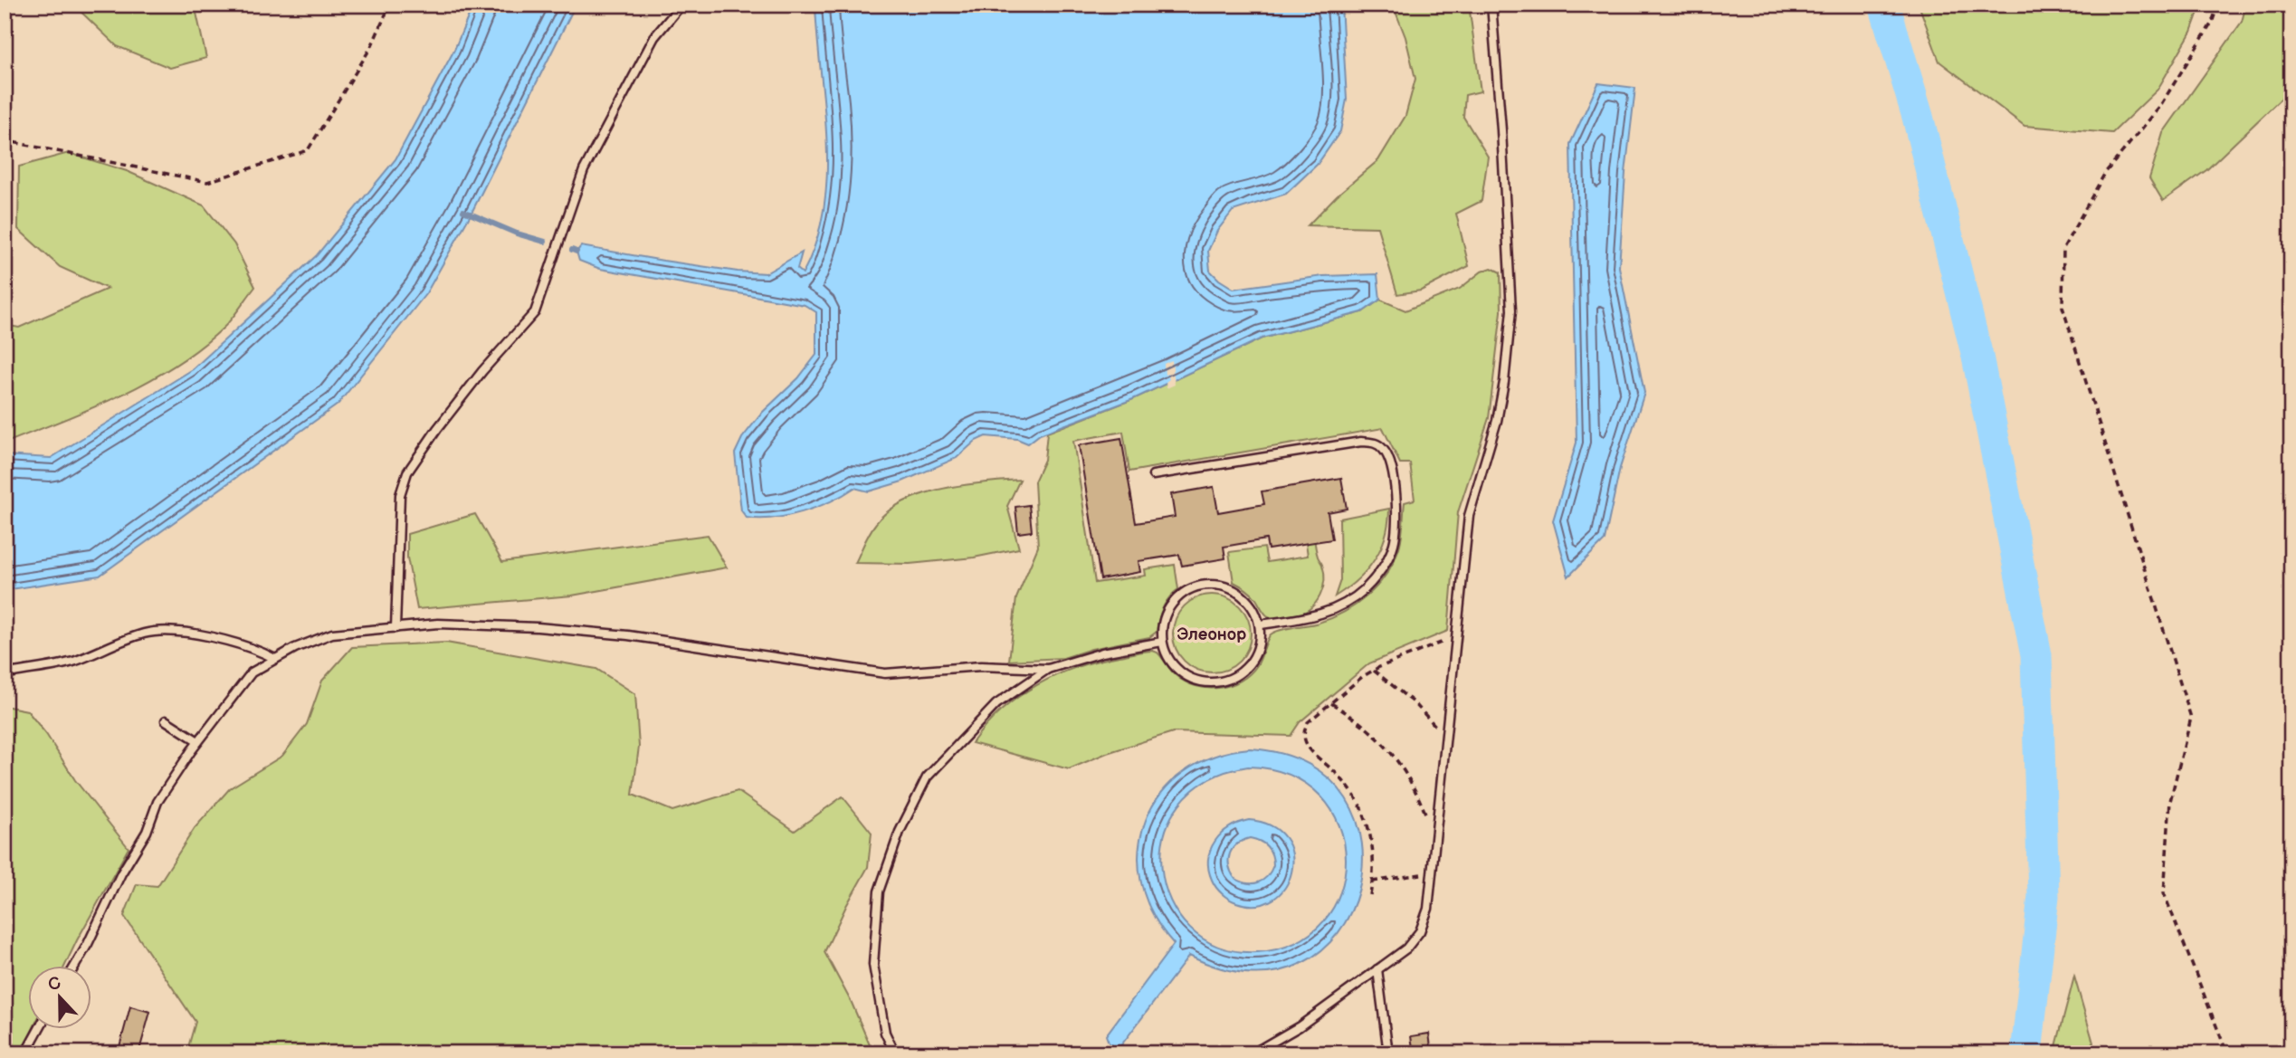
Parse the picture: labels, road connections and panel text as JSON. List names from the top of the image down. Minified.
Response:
{"districts":["Элеонор"],"north":"top"}
